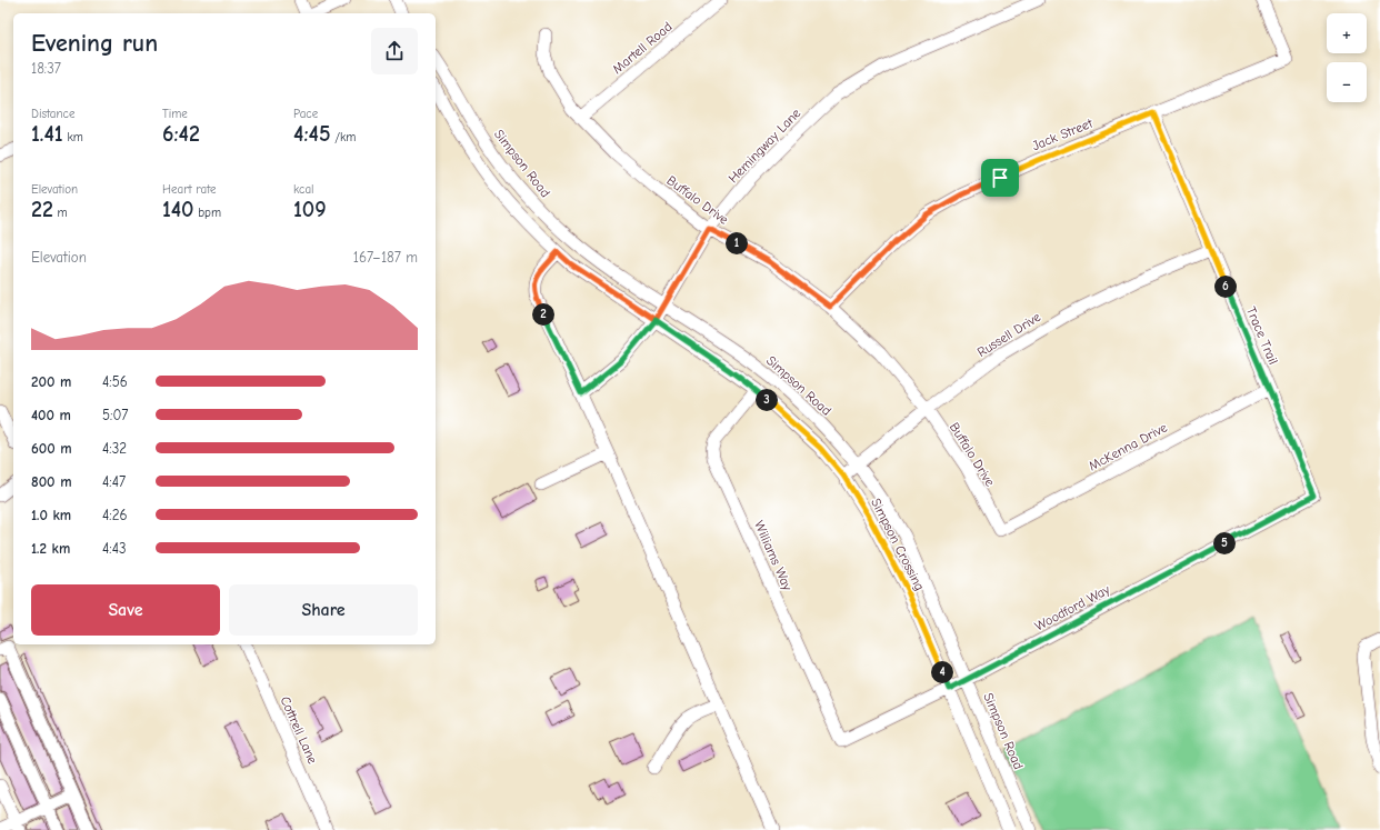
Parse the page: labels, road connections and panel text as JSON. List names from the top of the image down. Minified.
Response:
{"streets":{"street":["Martell Road","Jack Street","Hemingway Lane","Simpson Road","Buffalo Drive","Russell Drive","Trace Trail","McKenna Drive","Simpson Crossing","Williams Way","Woodford Way","Cottrell Lane"]},"crossings":[["Martell Road","Buffalo Drive"],["Jack Street","Buffalo Drive"],["Jack Street","Trace Trail"],["Hemingway Lane","Simpson Road"],["Hemingway Lane","Buffalo Drive"],["Hemingway Lane","Simpson Crossing"],["Simpson Road","Russell Drive"],["Simpson Road","Woodford Way"],["Buffalo Drive","Russell Drive"],["Buffalo Drive","McKenna Drive"],["Russell Drive","Trace Trail"],["Russell Drive","Simpson Crossing"],["Trace Trail","McKenna Drive"],["Trace Trail","Woodford Way"],["Simpson Crossing","Williams Way"],["Simpson Crossing","Woodford Way"],["Williams Way","Woodford Way"]],"page":{"map_buttons":["+","−"],"heading":["Evening run","18:37"],"stats":[["Distance","1.41 km"],["Time","6:42"],["Pace","4:45 /km"],["Elevation","22 m"],["Heart rate","140 bpm"],["kcal","109"]],"pins":["1","6","2","3","5","4"],"chart":["Elevation","167–187 m"],"list":[{"name":"200 m","note":"4:56"},{"name":"400 m","note":"5:07"},{"name":"600 m","note":"4:32"},{"name":"800 m","note":"4:47"},{"name":"1.0 km","note":"4:26"},{"name":"1.2 km","note":"4:43"}],"buttons":["Save","Share"]}}
